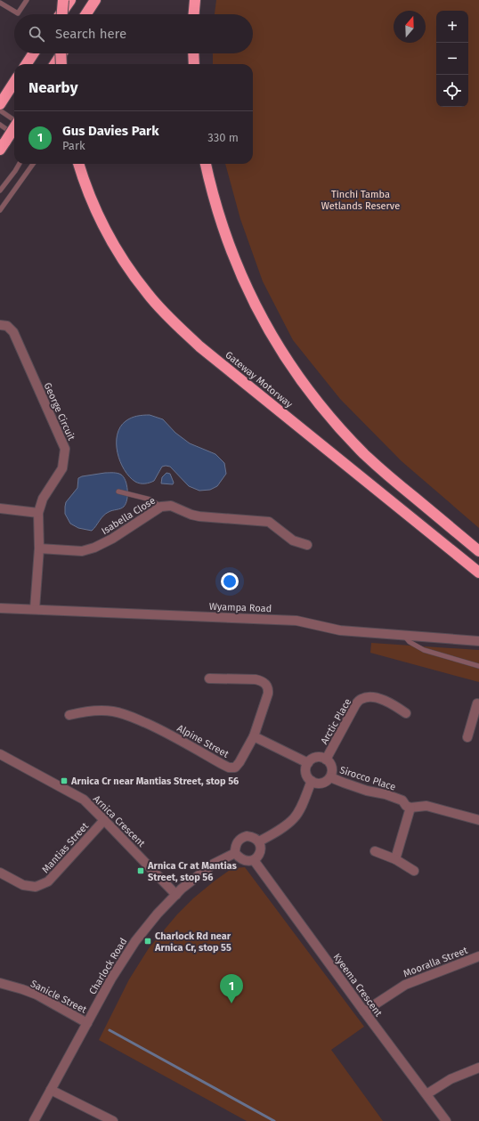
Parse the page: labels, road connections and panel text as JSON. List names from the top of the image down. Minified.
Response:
{"streets":{"highway":["Gateway Motorway"],"street":["George Circuit","Isabella Close","Wyampa Road","Arctic Place","Alpine Street","Sirocco Place","Arnica Crescent","Mantias Street","Mooralla Street","Charlock Road","Kyeema Crescent","Sanicle Street"]},"crossings":[["George Circuit","Isabella Close"],["George Circuit","Wyampa Road"],["Arctic Place","Sirocco Place"],["Arnica Crescent","Mantias Street"],["Arnica Crescent","Charlock Road"],["Mooralla Street","Kyeema Crescent"],["Charlock Road","Kyeema Crescent"],["Charlock Road","Sanicle Street"]],"parks":["Tinchi Tamba Wetlands Reserve"],"places":{"transit":["Arnica Cr near Mantias Street, stop 56","Arnica Cr at Mantias Street, stop 56","Charlock Rd near Arnica Cr, stop 55"]},"north":"top","page":{"map_buttons":["+","−"],"search":"Search here","heading":"Nearby","list":[{"mark":"1","name":"Gus Davies Park","note":"Park","value":"330 m"}],"pins":"1"}}
